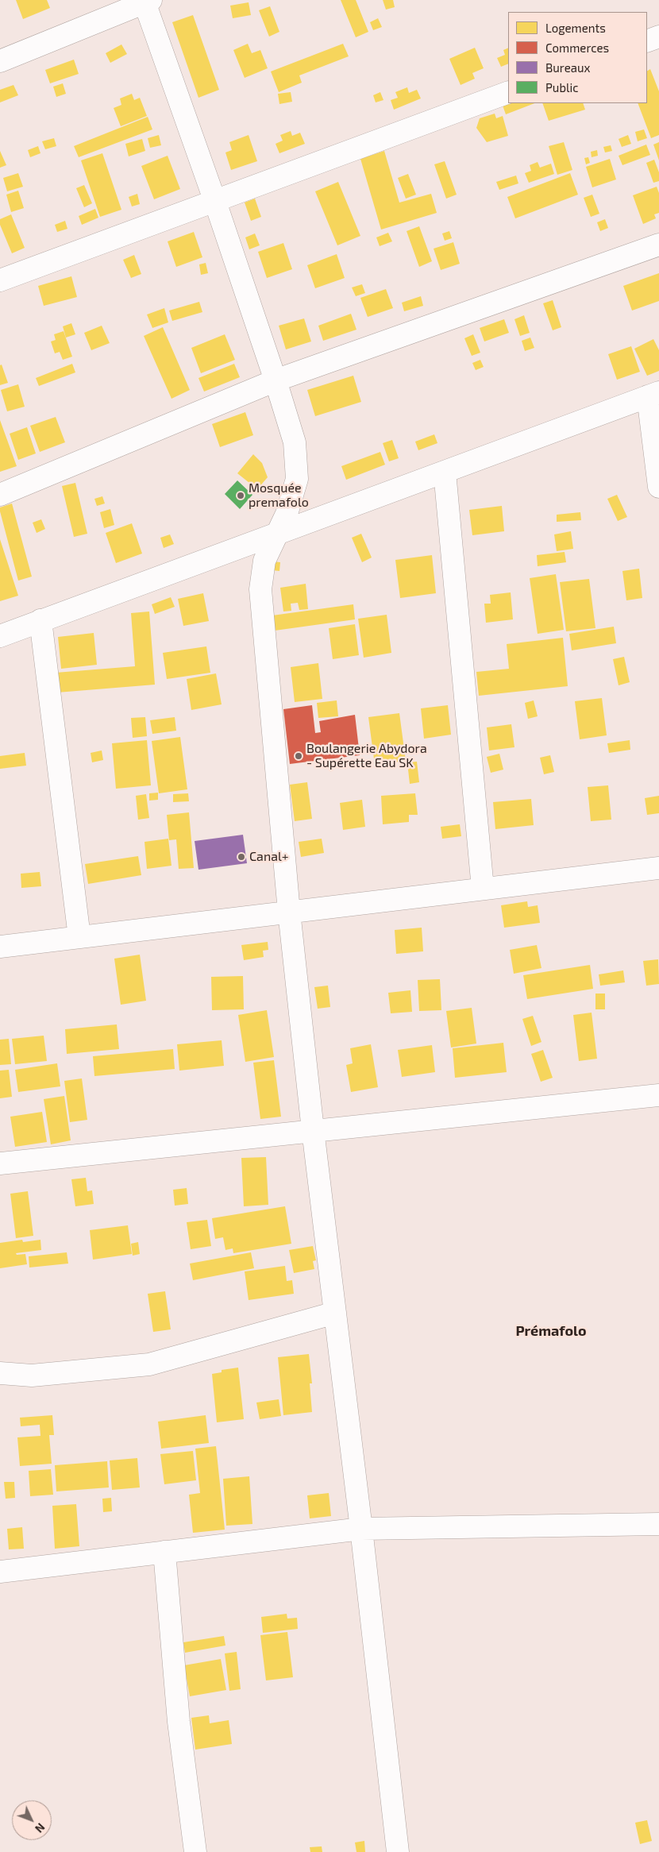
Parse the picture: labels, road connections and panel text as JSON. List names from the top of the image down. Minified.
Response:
{"districts":["Prémafolo"],"places":["Mosquée premafolo","Boulangerie Abydora - Supérette Eau SK","Canal+"],"legend":["Logements","Commerces","Bureaux","Public"],"north":"bottom right"}
